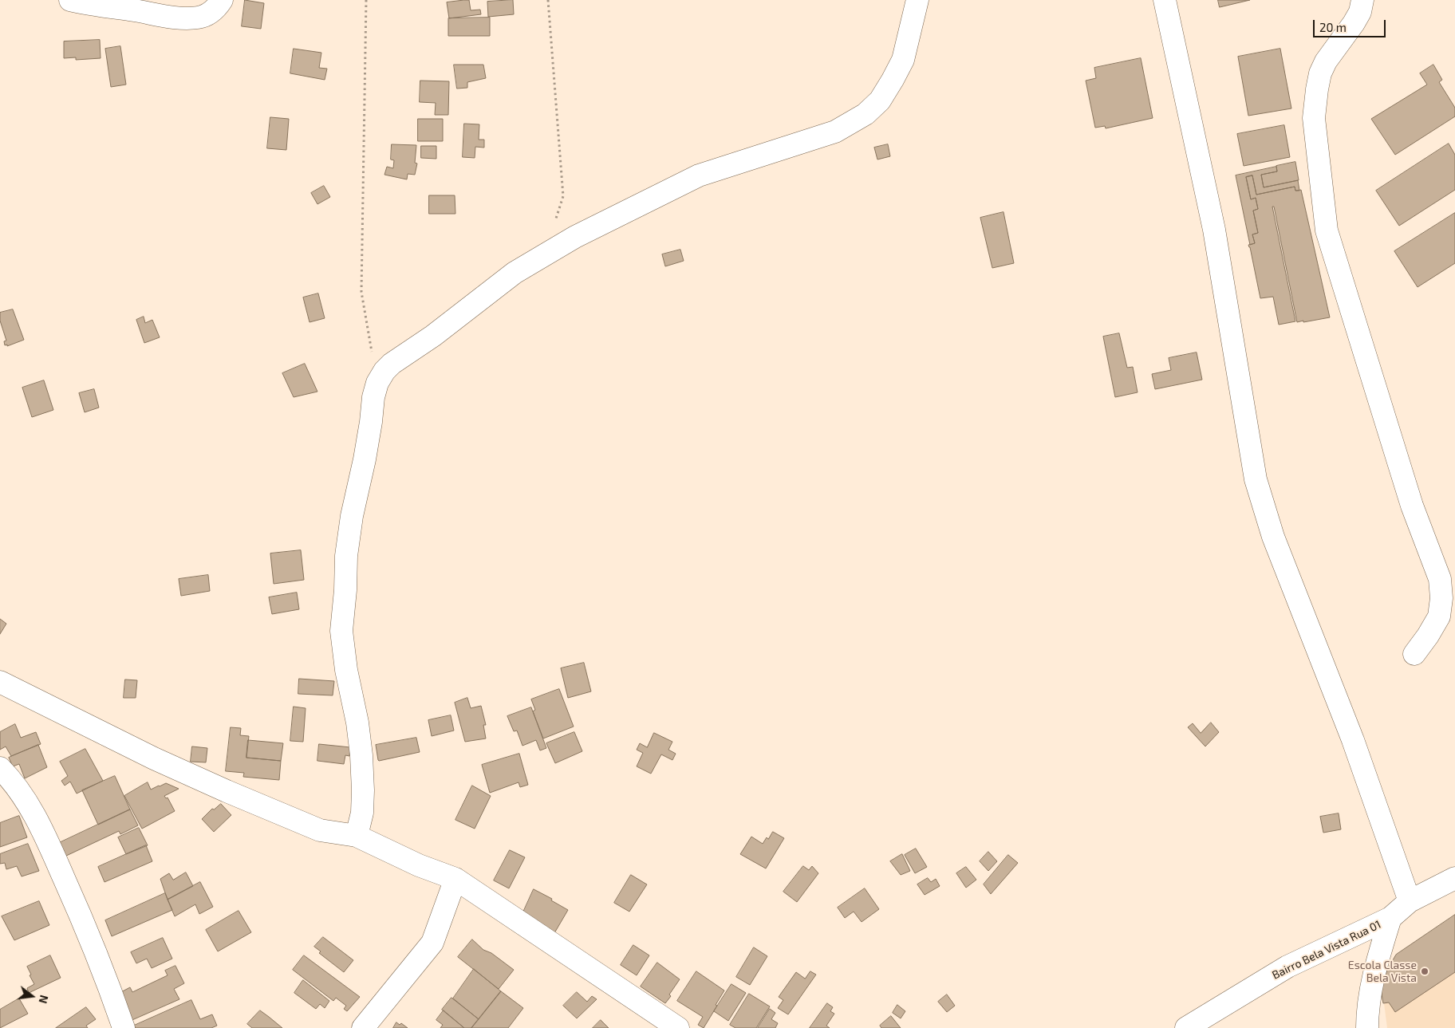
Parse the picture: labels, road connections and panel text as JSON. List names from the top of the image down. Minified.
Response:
{"streets":{"street":["Bairro Bela Vista Rua 01"]},"places":["Escola Classe Bela Vista"],"scale_bar":"20 m","north":"right"}
